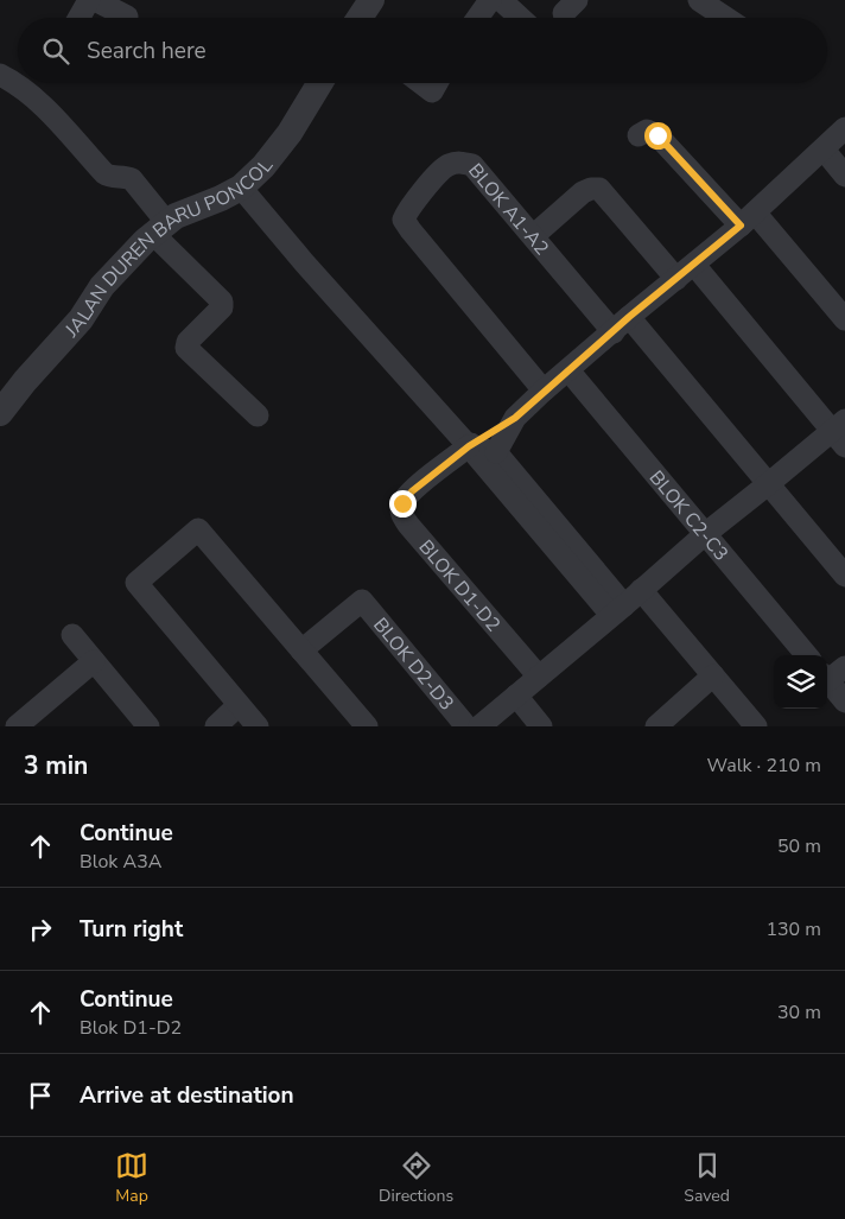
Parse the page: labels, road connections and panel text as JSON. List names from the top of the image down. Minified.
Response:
{"streets":{"street":["BLOK A1-A2","JALAN DUREN BARU PONCOL","BLOK C2-C3","BLOK D1-D2","BLOK D2-D3"]},"page":{"search":"Search here","heading":["3 min","Walk · 210 m"],"list":[["Continue","Blok A3A","50 m"],["Turn right","130 m"],["Continue","Blok D1-D2","30 m"],"Arrive at destination"],"nav":["Map","Directions","Saved"]}}
